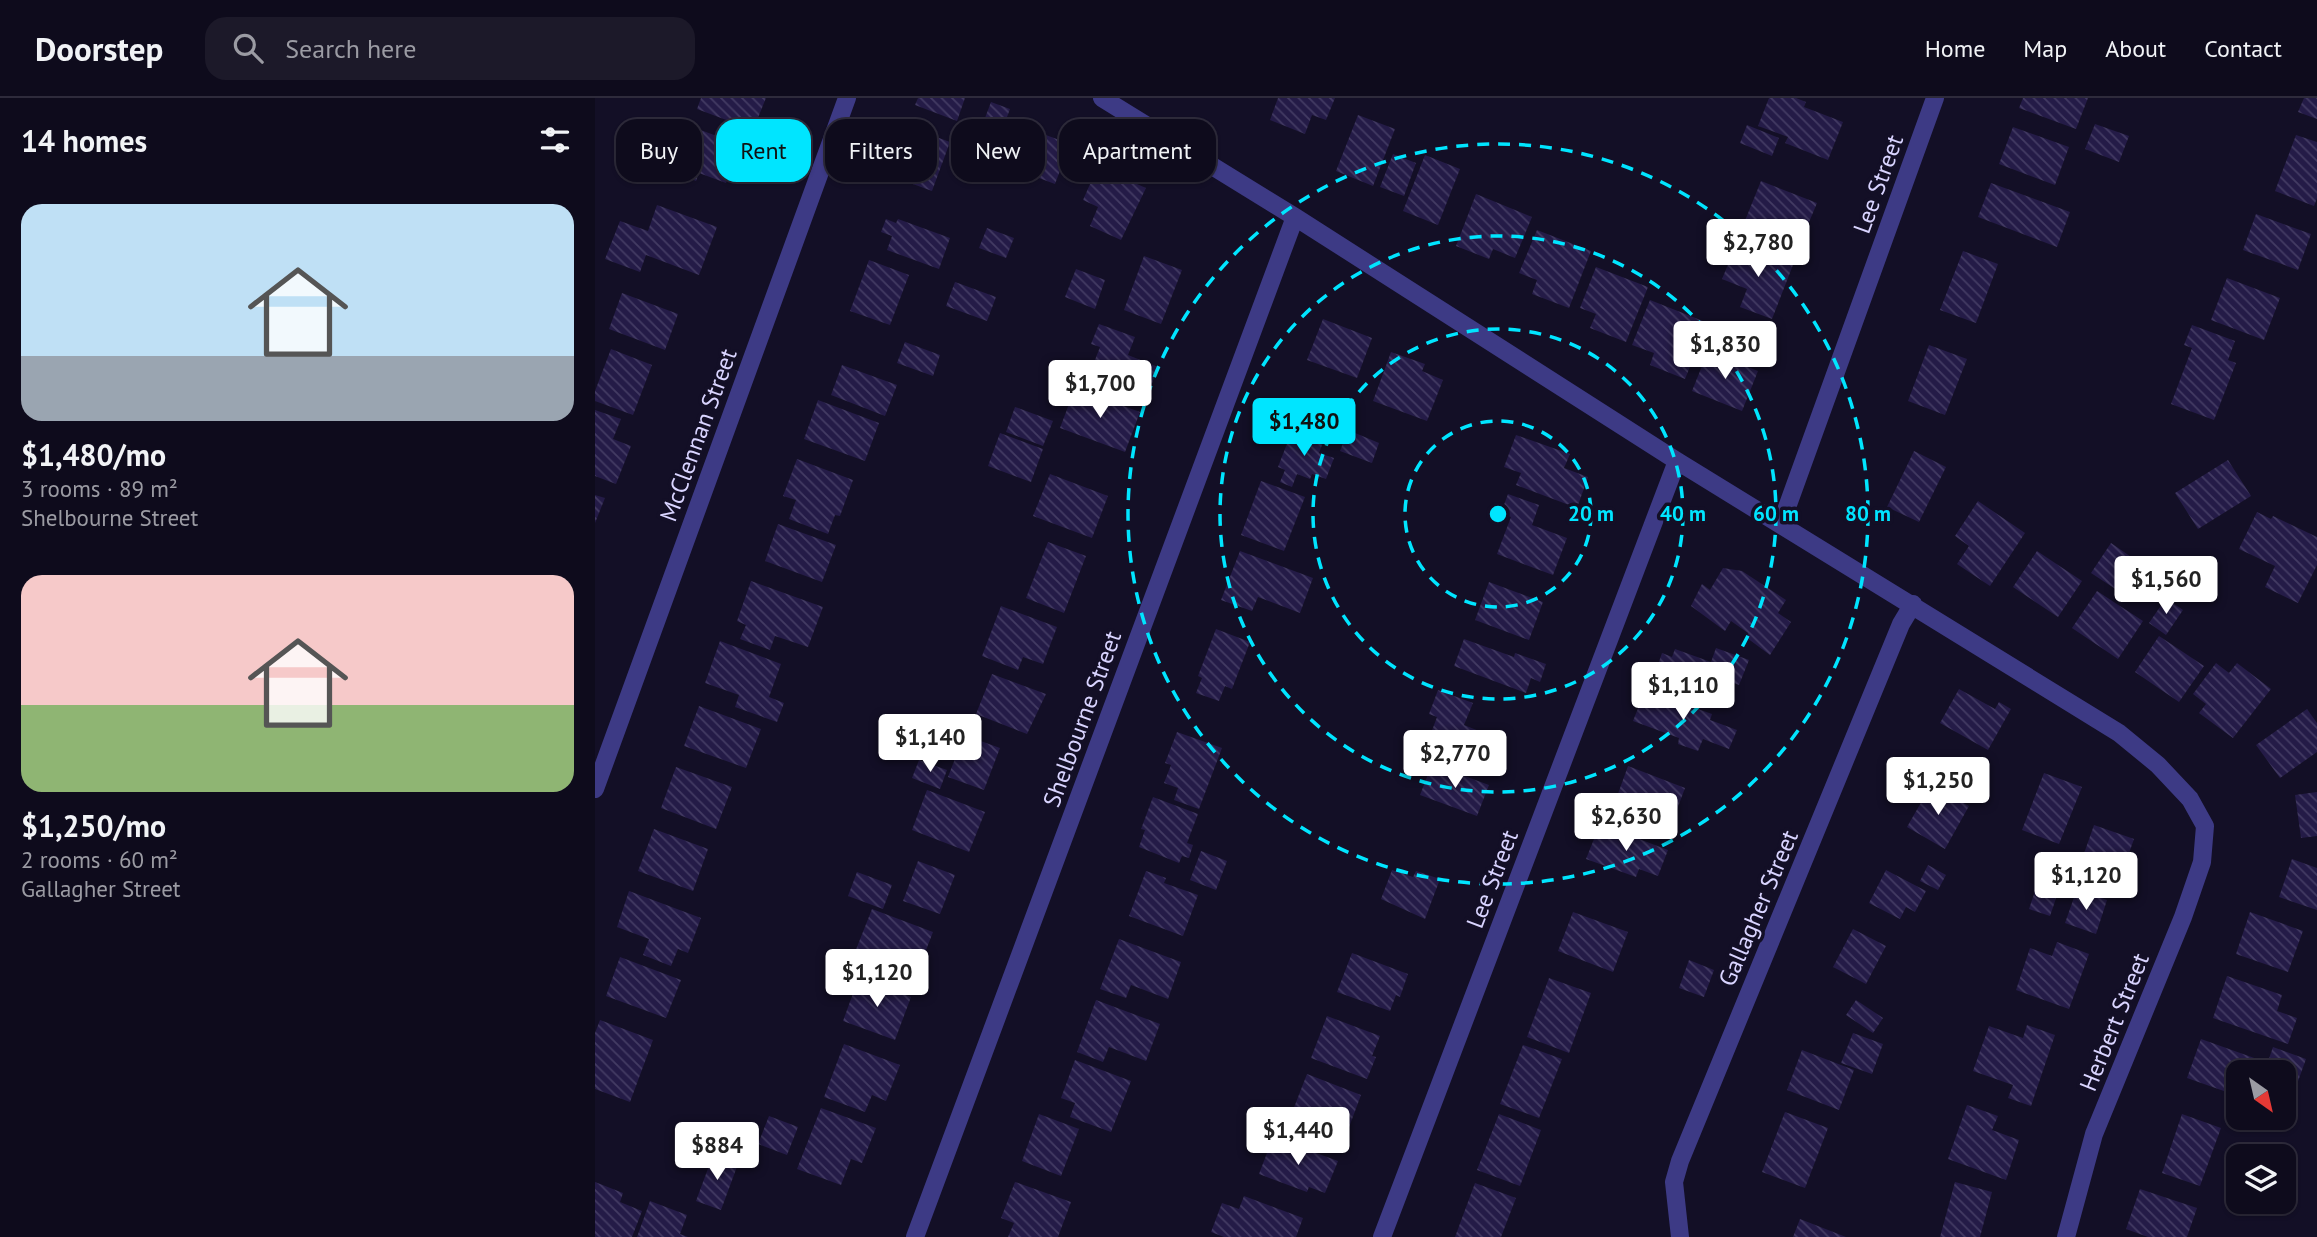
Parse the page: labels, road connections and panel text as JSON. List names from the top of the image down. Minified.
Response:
{"streets":{"street":["Lee Street","McClennan Street","Shelbourne Street","Gallagher Street","Herbert Street"]},"crossings":[["Gallagher Street","Herbert Street"]],"north":"bottom right","page":{"header":"Doorstep","search":"Search here","nav":["Home","Map","About","Contact"],"heading":"14 homes","chip":["Buy","Rent","Filters","New","Apartment"],"list":[{"name":"$1,480/mo","note":"3 rooms · 89 m² · Shelbourne Street"},{"name":"$1,250/mo","note":"2 rooms · 60 m² · Gallagher Street"}],"price":["$2,780","$1,830","$1,700","$1,480","$1,560","$1,110","$1,140","$2,770","$1,250","$2,630","$1,120","$1,120","$1,440","$884"]},"rings":["20 m","40 m","60 m","80 m"]}
